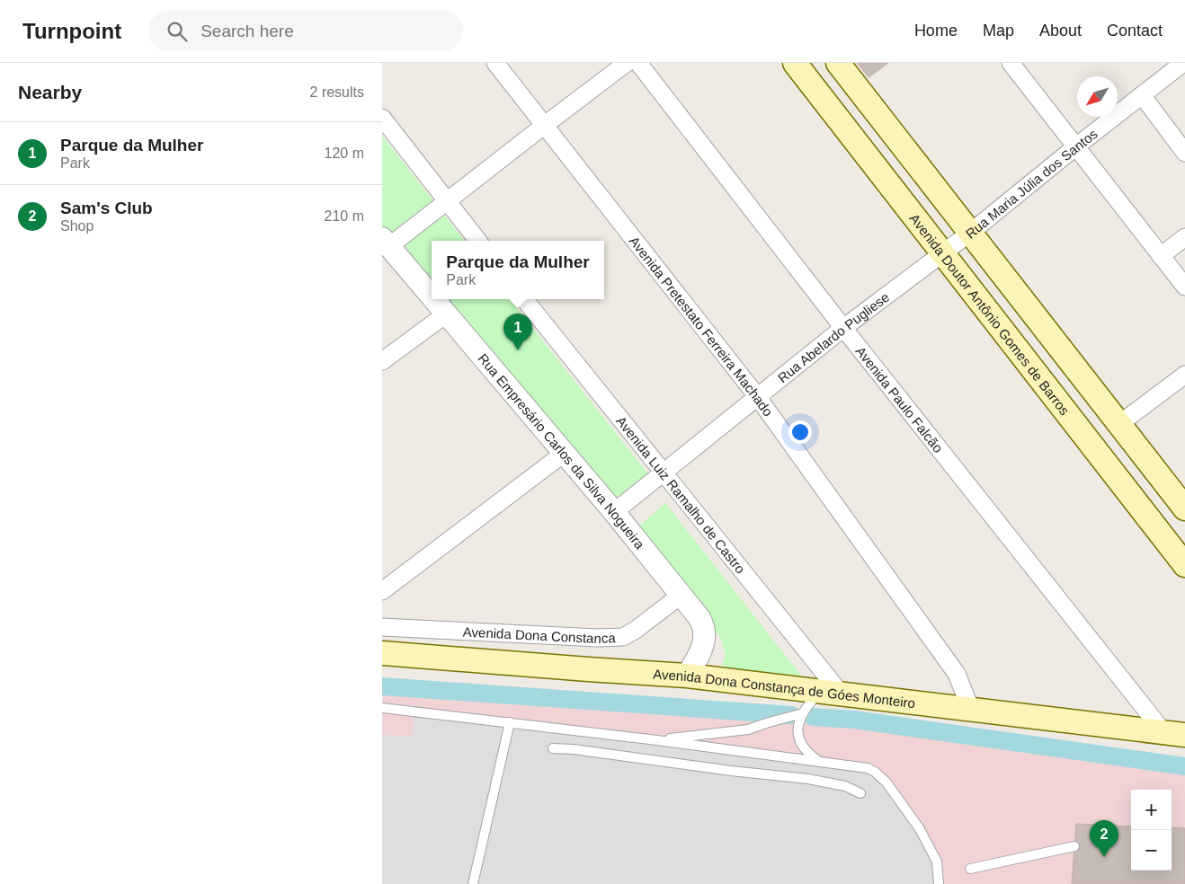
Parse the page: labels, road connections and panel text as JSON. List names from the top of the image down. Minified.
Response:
{"streets":{"main road":["Avenida Doutor Antônio Gomes de Barros","Avenida Dona Constança de Góes Monteiro"],"street":["Rua Maria Júlia dos Santos","Avenida Pretestato Ferreira Machado","Rua Abelardo Pugliese","Avenida Paulo Falcão","Rua Empresário Carlos da Silva Nogueira","Avenida Luiz Ramalho de Castro","Avenida Dona Constanca"]},"crossings":[["Rua Maria Júlia dos Santos","Avenida Doutor Antônio Gomes de Barros"],["Rua Maria Júlia dos Santos","Rua Abelardo Pugliese"],["Avenida Doutor Antônio Gomes de Barros","Rua Abelardo Pugliese"],["Avenida Pretestato Ferreira Machado","Rua Abelardo Pugliese"],["Avenida Pretestato Ferreira Machado","Avenida Dona Constança de Góes Monteiro"],["Rua Abelardo Pugliese","Avenida Paulo Falcão"],["Rua Abelardo Pugliese","Rua Empresário Carlos da Silva Nogueira"],["Rua Abelardo Pugliese","Avenida Luiz Ramalho de Castro"],["Avenida Paulo Falcão","Avenida Dona Constança de Góes Monteiro"],["Rua Empresário Carlos da Silva Nogueira","Avenida Dona Constanca"],["Rua Empresário Carlos da Silva Nogueira","Avenida Dona Constança de Góes Monteiro"],["Avenida Luiz Ramalho de Castro","Avenida Dona Constança de Góes Monteiro"]],"north":"bottom left","page":{"header":"Turnpoint","search":"Search here","nav":["Home","Map","About","Contact"],"heading":["Nearby","2 results"],"list":[{"mark":"1","name":"Parque da Mulher","note":"Park","value":"120 m"},{"mark":"2","name":"Sam's Club","note":"Shop","value":"210 m"}],"popup":["Parque da Mulher","Park"],"pins":["1","2"],"map_buttons":["+","−"]}}
